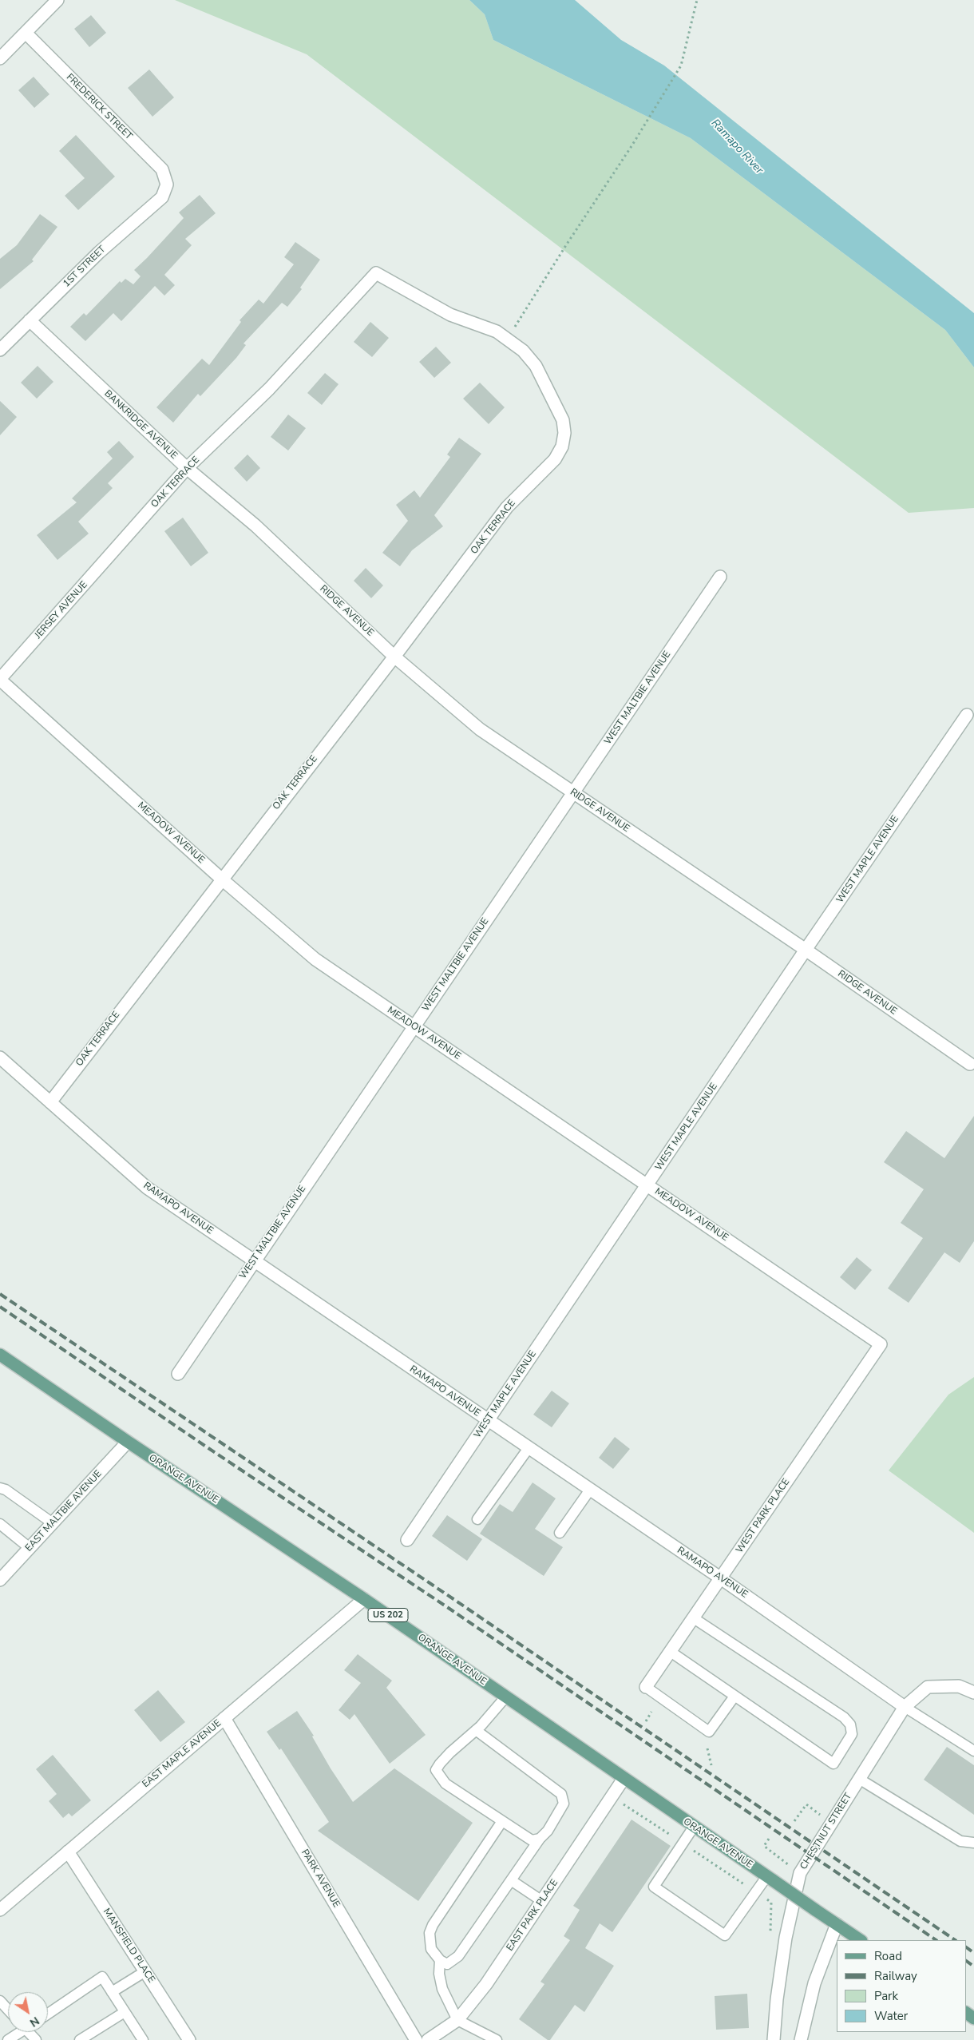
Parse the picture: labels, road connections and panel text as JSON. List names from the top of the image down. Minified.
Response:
{"streets":{"main road":["ORANGE AVENUE","US 202"],"street":["FREDERICK STREET","1ST STREET","BANKRIDGE AVENUE","OAK TERRACE","JERSEY AVENUE","RIDGE AVENUE","WEST MALTBIE AVENUE","MEADOW AVENUE","WEST MAPLE AVENUE","RAMAPO AVENUE","EAST MALTBIE AVENUE","WEST PARK PLACE","EAST MAPLE AVENUE","CHESTNUT STREET","PARK AVENUE","EAST PARK PLACE","MANSFIELD PLACE"]},"crossings":[["FREDERICK STREET","1ST STREET"],["1ST STREET","BANKRIDGE AVENUE"],["BANKRIDGE AVENUE","OAK TERRACE"],["BANKRIDGE AVENUE","RIDGE AVENUE"],["OAK TERRACE","JERSEY AVENUE"],["OAK TERRACE","RIDGE AVENUE"],["OAK TERRACE","MEADOW AVENUE"],["OAK TERRACE","RAMAPO AVENUE"],["JERSEY AVENUE","MEADOW AVENUE"],["RIDGE AVENUE","WEST MALTBIE AVENUE"],["RIDGE AVENUE","WEST MAPLE AVENUE"],["WEST MALTBIE AVENUE","MEADOW AVENUE"],["WEST MALTBIE AVENUE","RAMAPO AVENUE"],["MEADOW AVENUE","WEST MAPLE AVENUE"],["MEADOW AVENUE","WEST PARK PLACE"],["WEST MAPLE AVENUE","RAMAPO AVENUE"],["RAMAPO AVENUE","WEST PARK PLACE"],["RAMAPO AVENUE","CHESTNUT STREET"],["ORANGE AVENUE","EAST MALTBIE AVENUE"],["ORANGE AVENUE","EAST MAPLE AVENUE"],["ORANGE AVENUE","EAST PARK PLACE"],["EAST MAPLE AVENUE","PARK AVENUE"],["EAST MAPLE AVENUE","MANSFIELD PLACE"]],"water":["Ramapo River"],"legend":["Road","Railway","Park","Water"],"north":"bottom right"}
